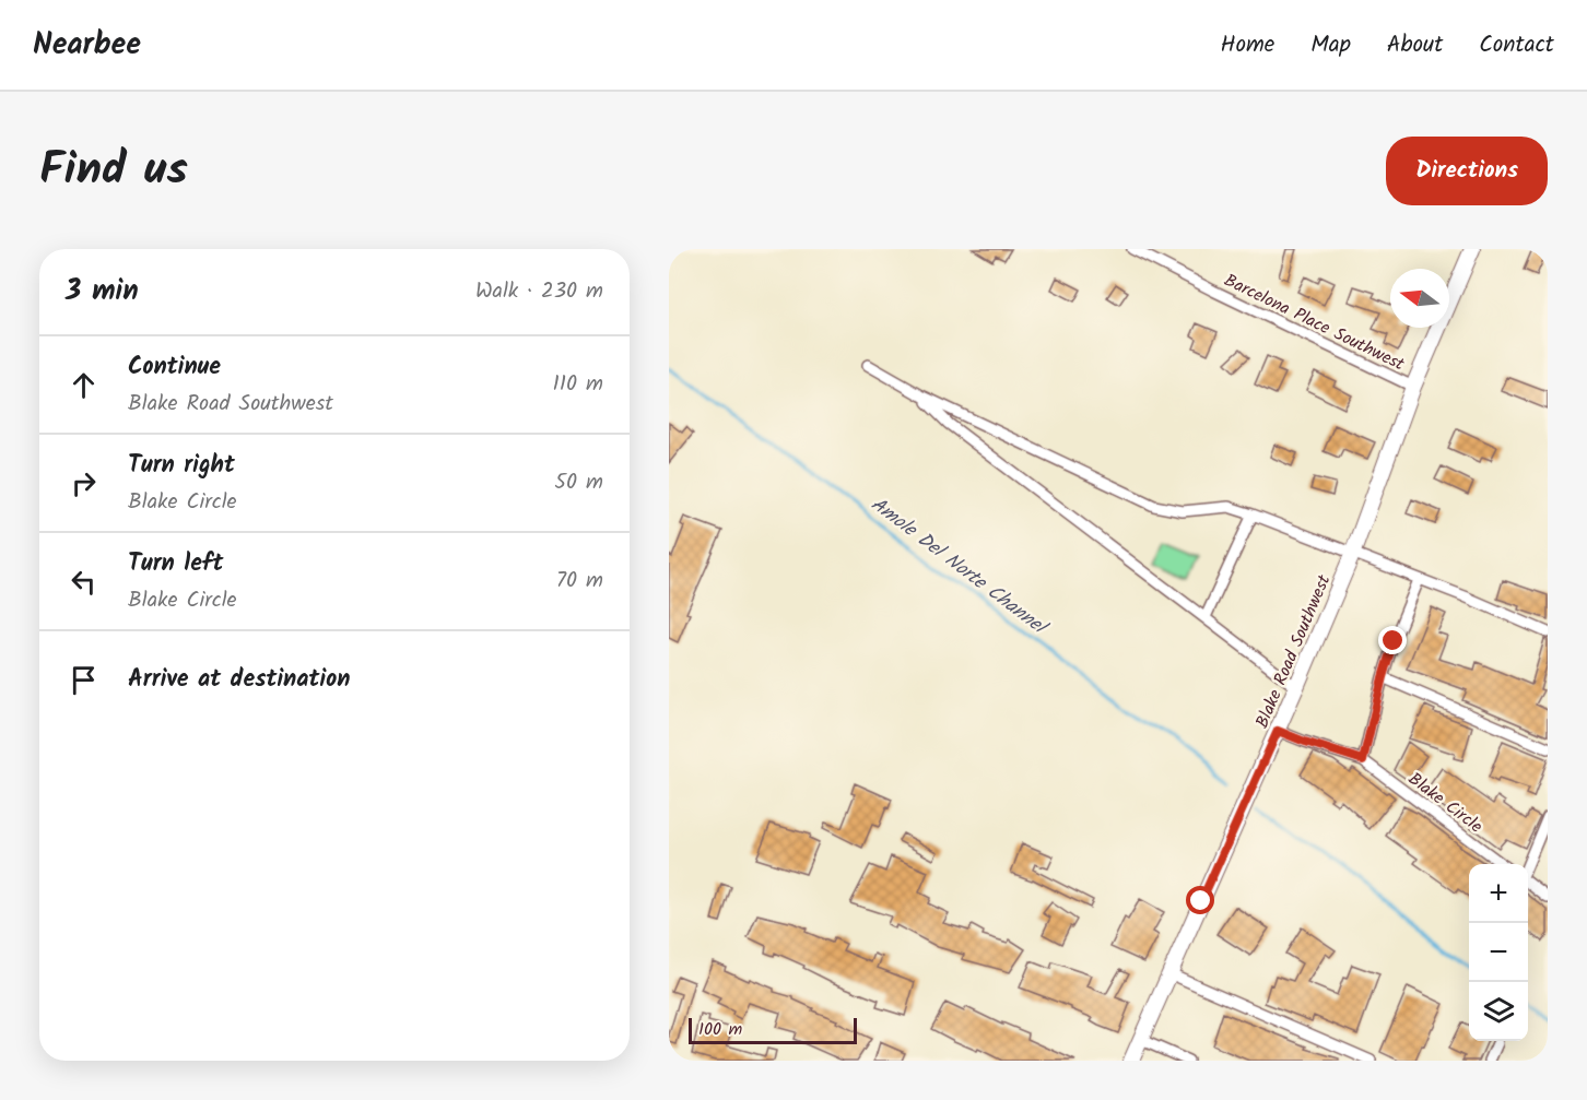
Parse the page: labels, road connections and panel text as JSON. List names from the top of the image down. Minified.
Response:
{"streets":{"main road":["Blake Road Southwest"],"street":["Barcelona Place Southwest","Blake Circle"]},"crossings":[["Barcelona Place Southwest","Blake Road Southwest"],["Blake Road Southwest","Blake Circle"]],"water":["Amole Del Norte Channel"],"scale_bar":"100 m","north":"left","page":{"header":"Nearbee","nav":["Home","Map","About","Contact"],"title":"Find us","buttons":"Directions","heading":["3 min","Walk · 230 m"],"list":[["Continue","Blake Road Southwest","110 m"],["Turn right","Blake Circle","50 m"],["Turn left","Blake Circle","70 m"],"Arrive at destination"],"map_buttons":["+","−"],"scale":"100 m"}}
